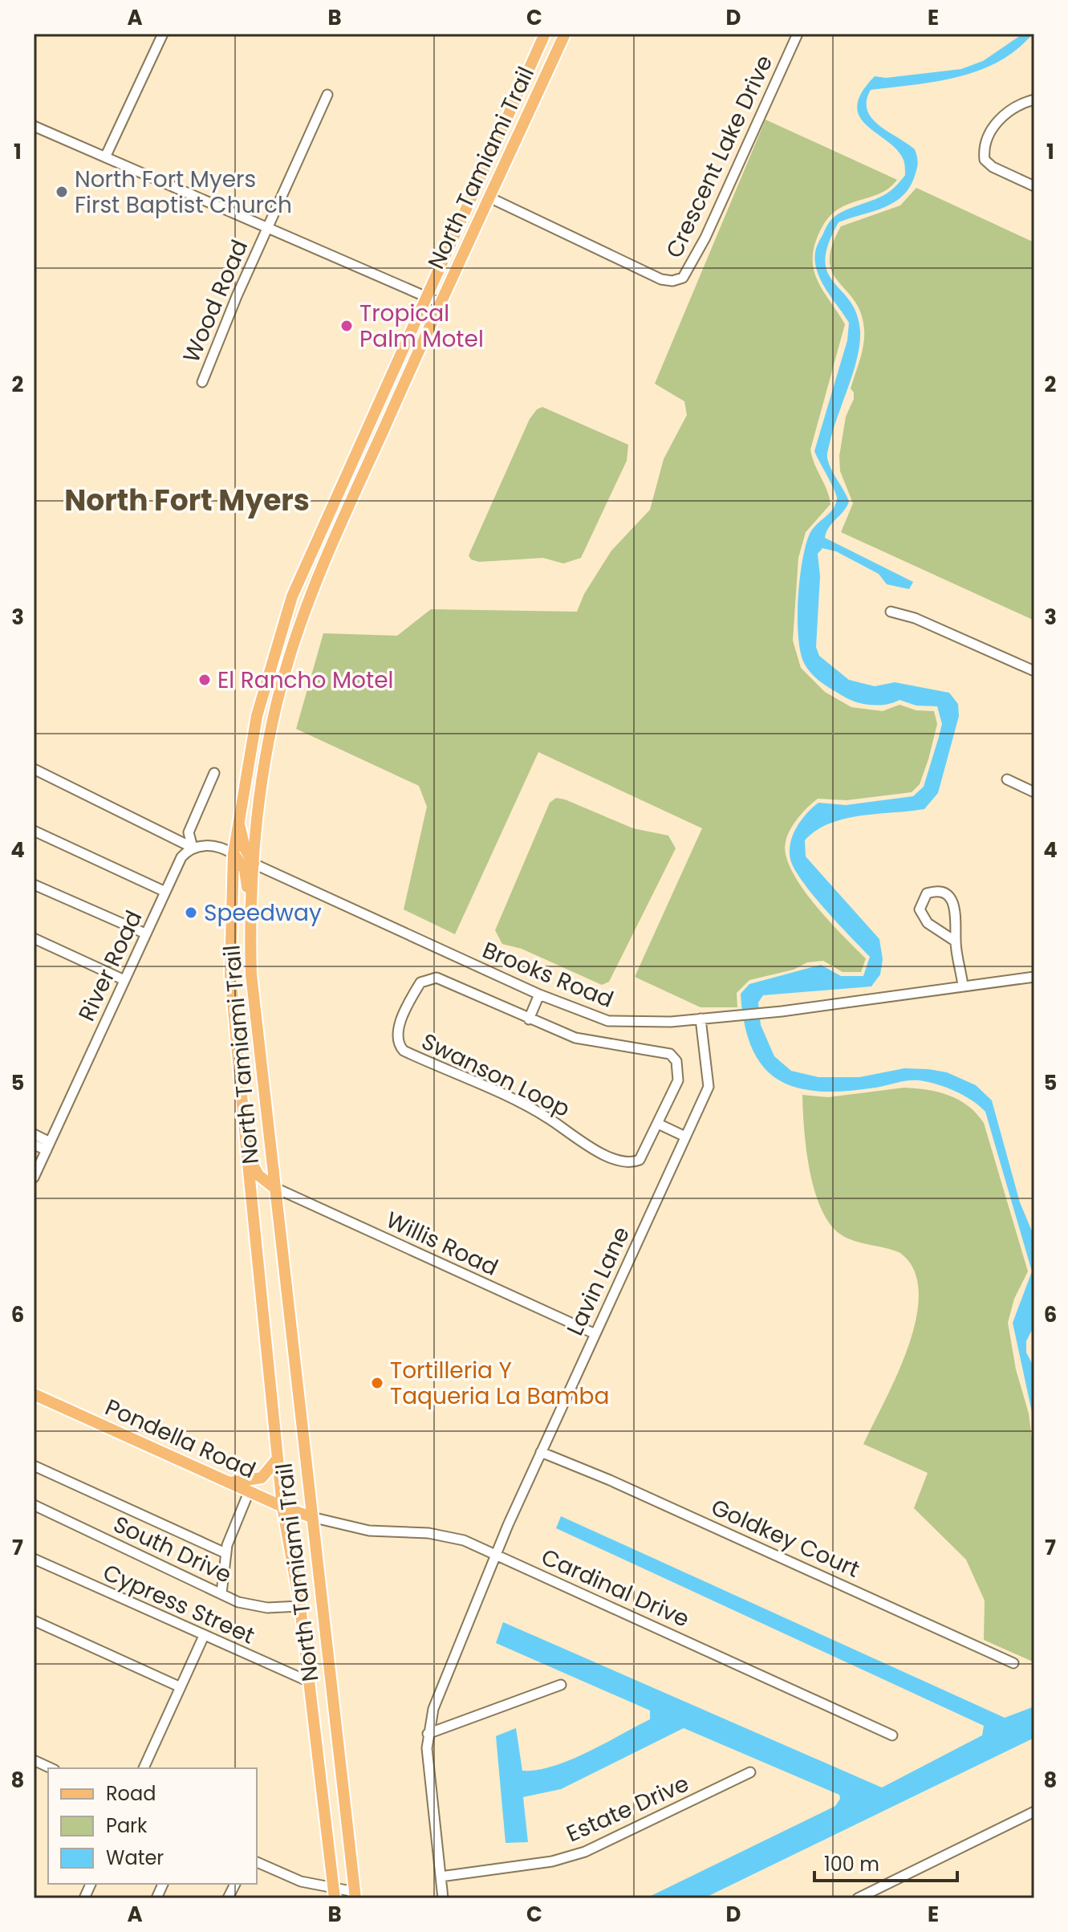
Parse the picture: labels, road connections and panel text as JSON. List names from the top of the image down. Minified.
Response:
{"streets":{"main road":["North Tamiami Trail","Pondella Road"],"street":["Crescent Lake Drive","Wood Road","River Road","Brooks Road","Swanson Loop","Willis Road","Lavin Lane","Goldkey Court","South Drive","Cardinal Drive","Cypress Street","Estate Drive"]},"crossings":[["Crescent Lake Drive","North Tamiami Trail"],["North Tamiami Trail","Brooks Road"],["North Tamiami Trail","Willis Road"],["North Tamiami Trail","Pondella Road"],["North Tamiami Trail","South Drive"],["North Tamiami Trail","Cardinal Drive"],["North Tamiami Trail","Cypress Street"],["Brooks Road","Lavin Lane"],["Willis Road","Lavin Lane"],["Lavin Lane","Goldkey Court"],["Lavin Lane","Cardinal Drive"],["Lavin Lane","Estate Drive"],["Pondella Road","Cardinal Drive"]],"districts":["North Fort Myers"],"places":["North Fort Myers First Baptist Church","Tropical Palm Motel","El Rancho Motel","Speedway","Tortilleria Y Taqueria La Bamba"],"legend":["Road","Park","Water"],"scale_bar":"100 m","grid":{"columns":["A","B","C","D","E"],"rows":["1","2","3","4","5","6","7","8"]}}
